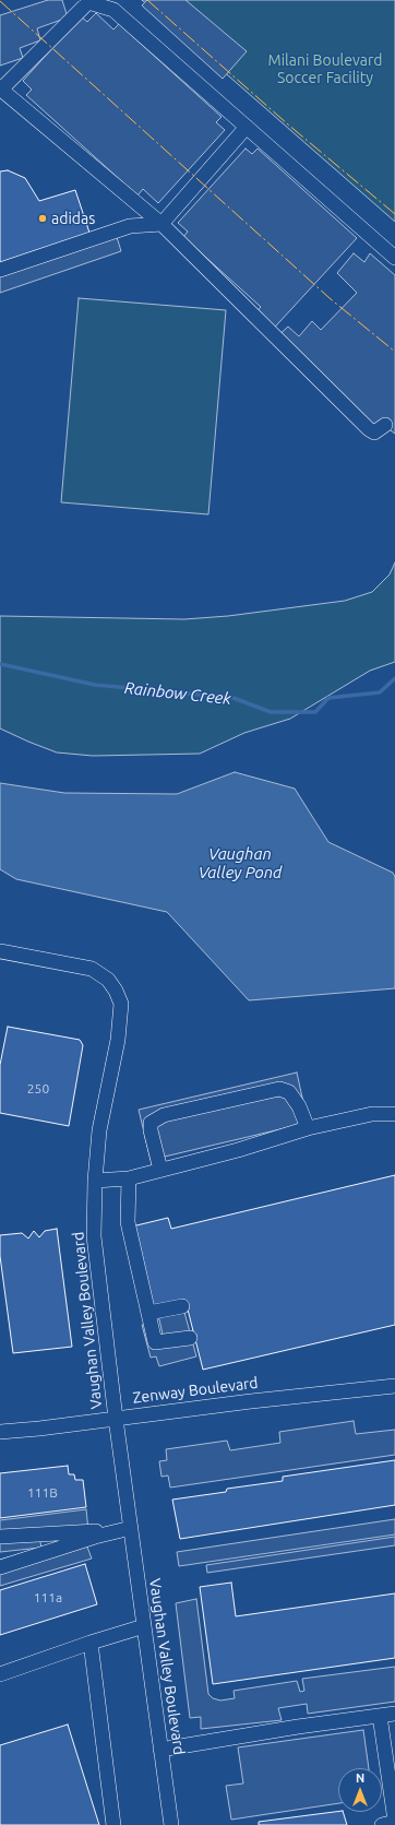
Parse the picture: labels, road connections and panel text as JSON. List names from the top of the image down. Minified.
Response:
{"streets":{"street":["Vaughan Valley Boulevard","Zenway Boulevard"]},"crossings":[["Vaughan Valley Boulevard","Zenway Boulevard"]],"water":["Rainbow Creek","Vaughan Valley Pond"],"parks":["Milani Boulevard Soccer Facility"],"places":["adidas"],"house_numbers":["250","111B","111a"],"north":"top"}
